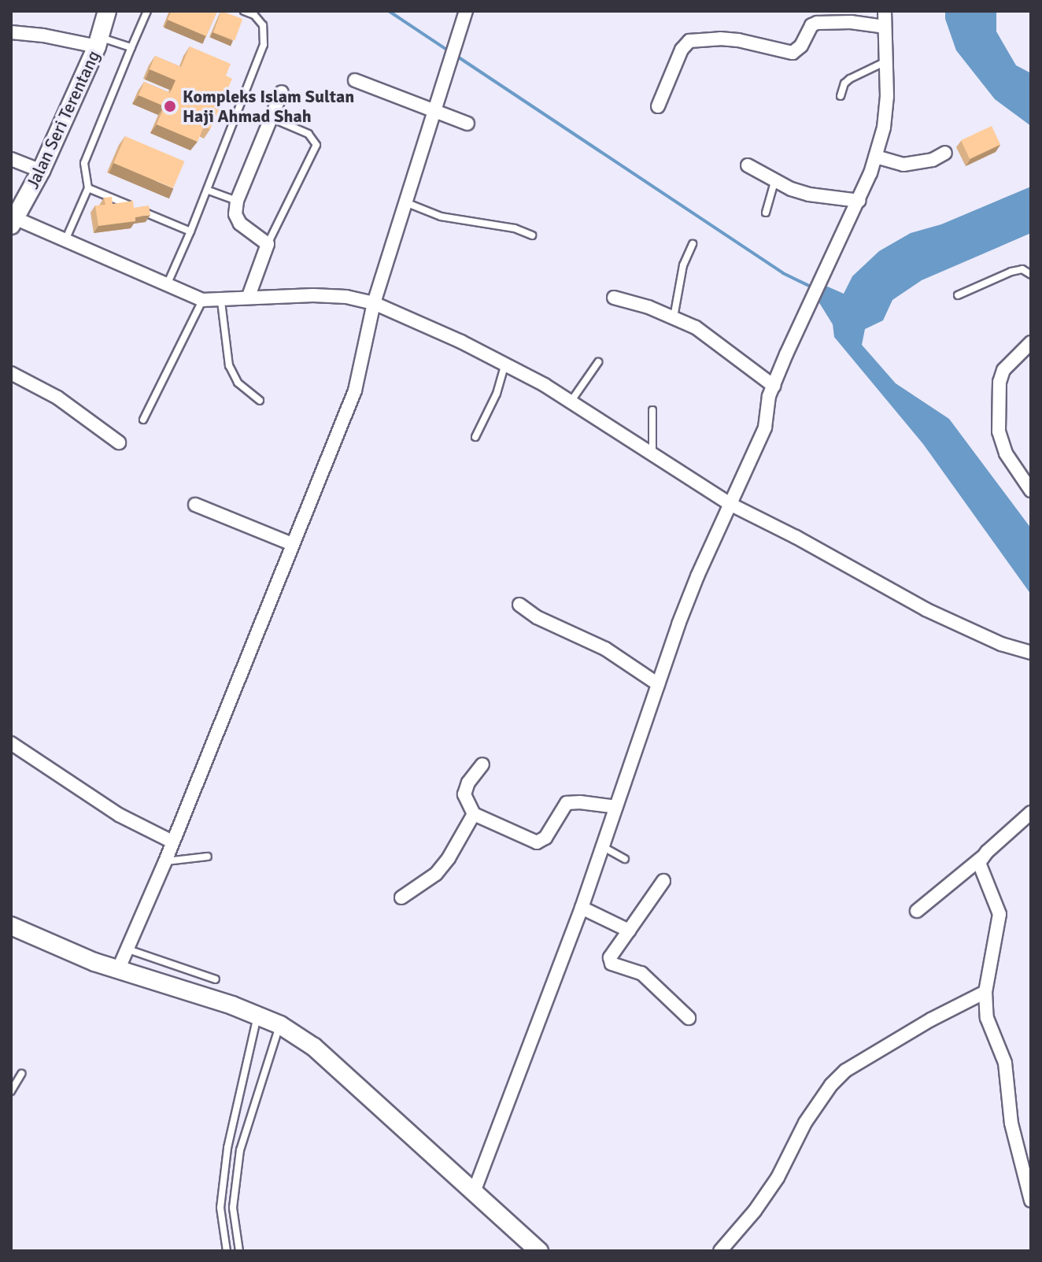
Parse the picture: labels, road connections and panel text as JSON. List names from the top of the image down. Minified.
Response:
{"streets":{"street":["Jalan Seri Terentang"]},"places":["Kompleks Islam Sultan Haji Ahmad Shah"]}
